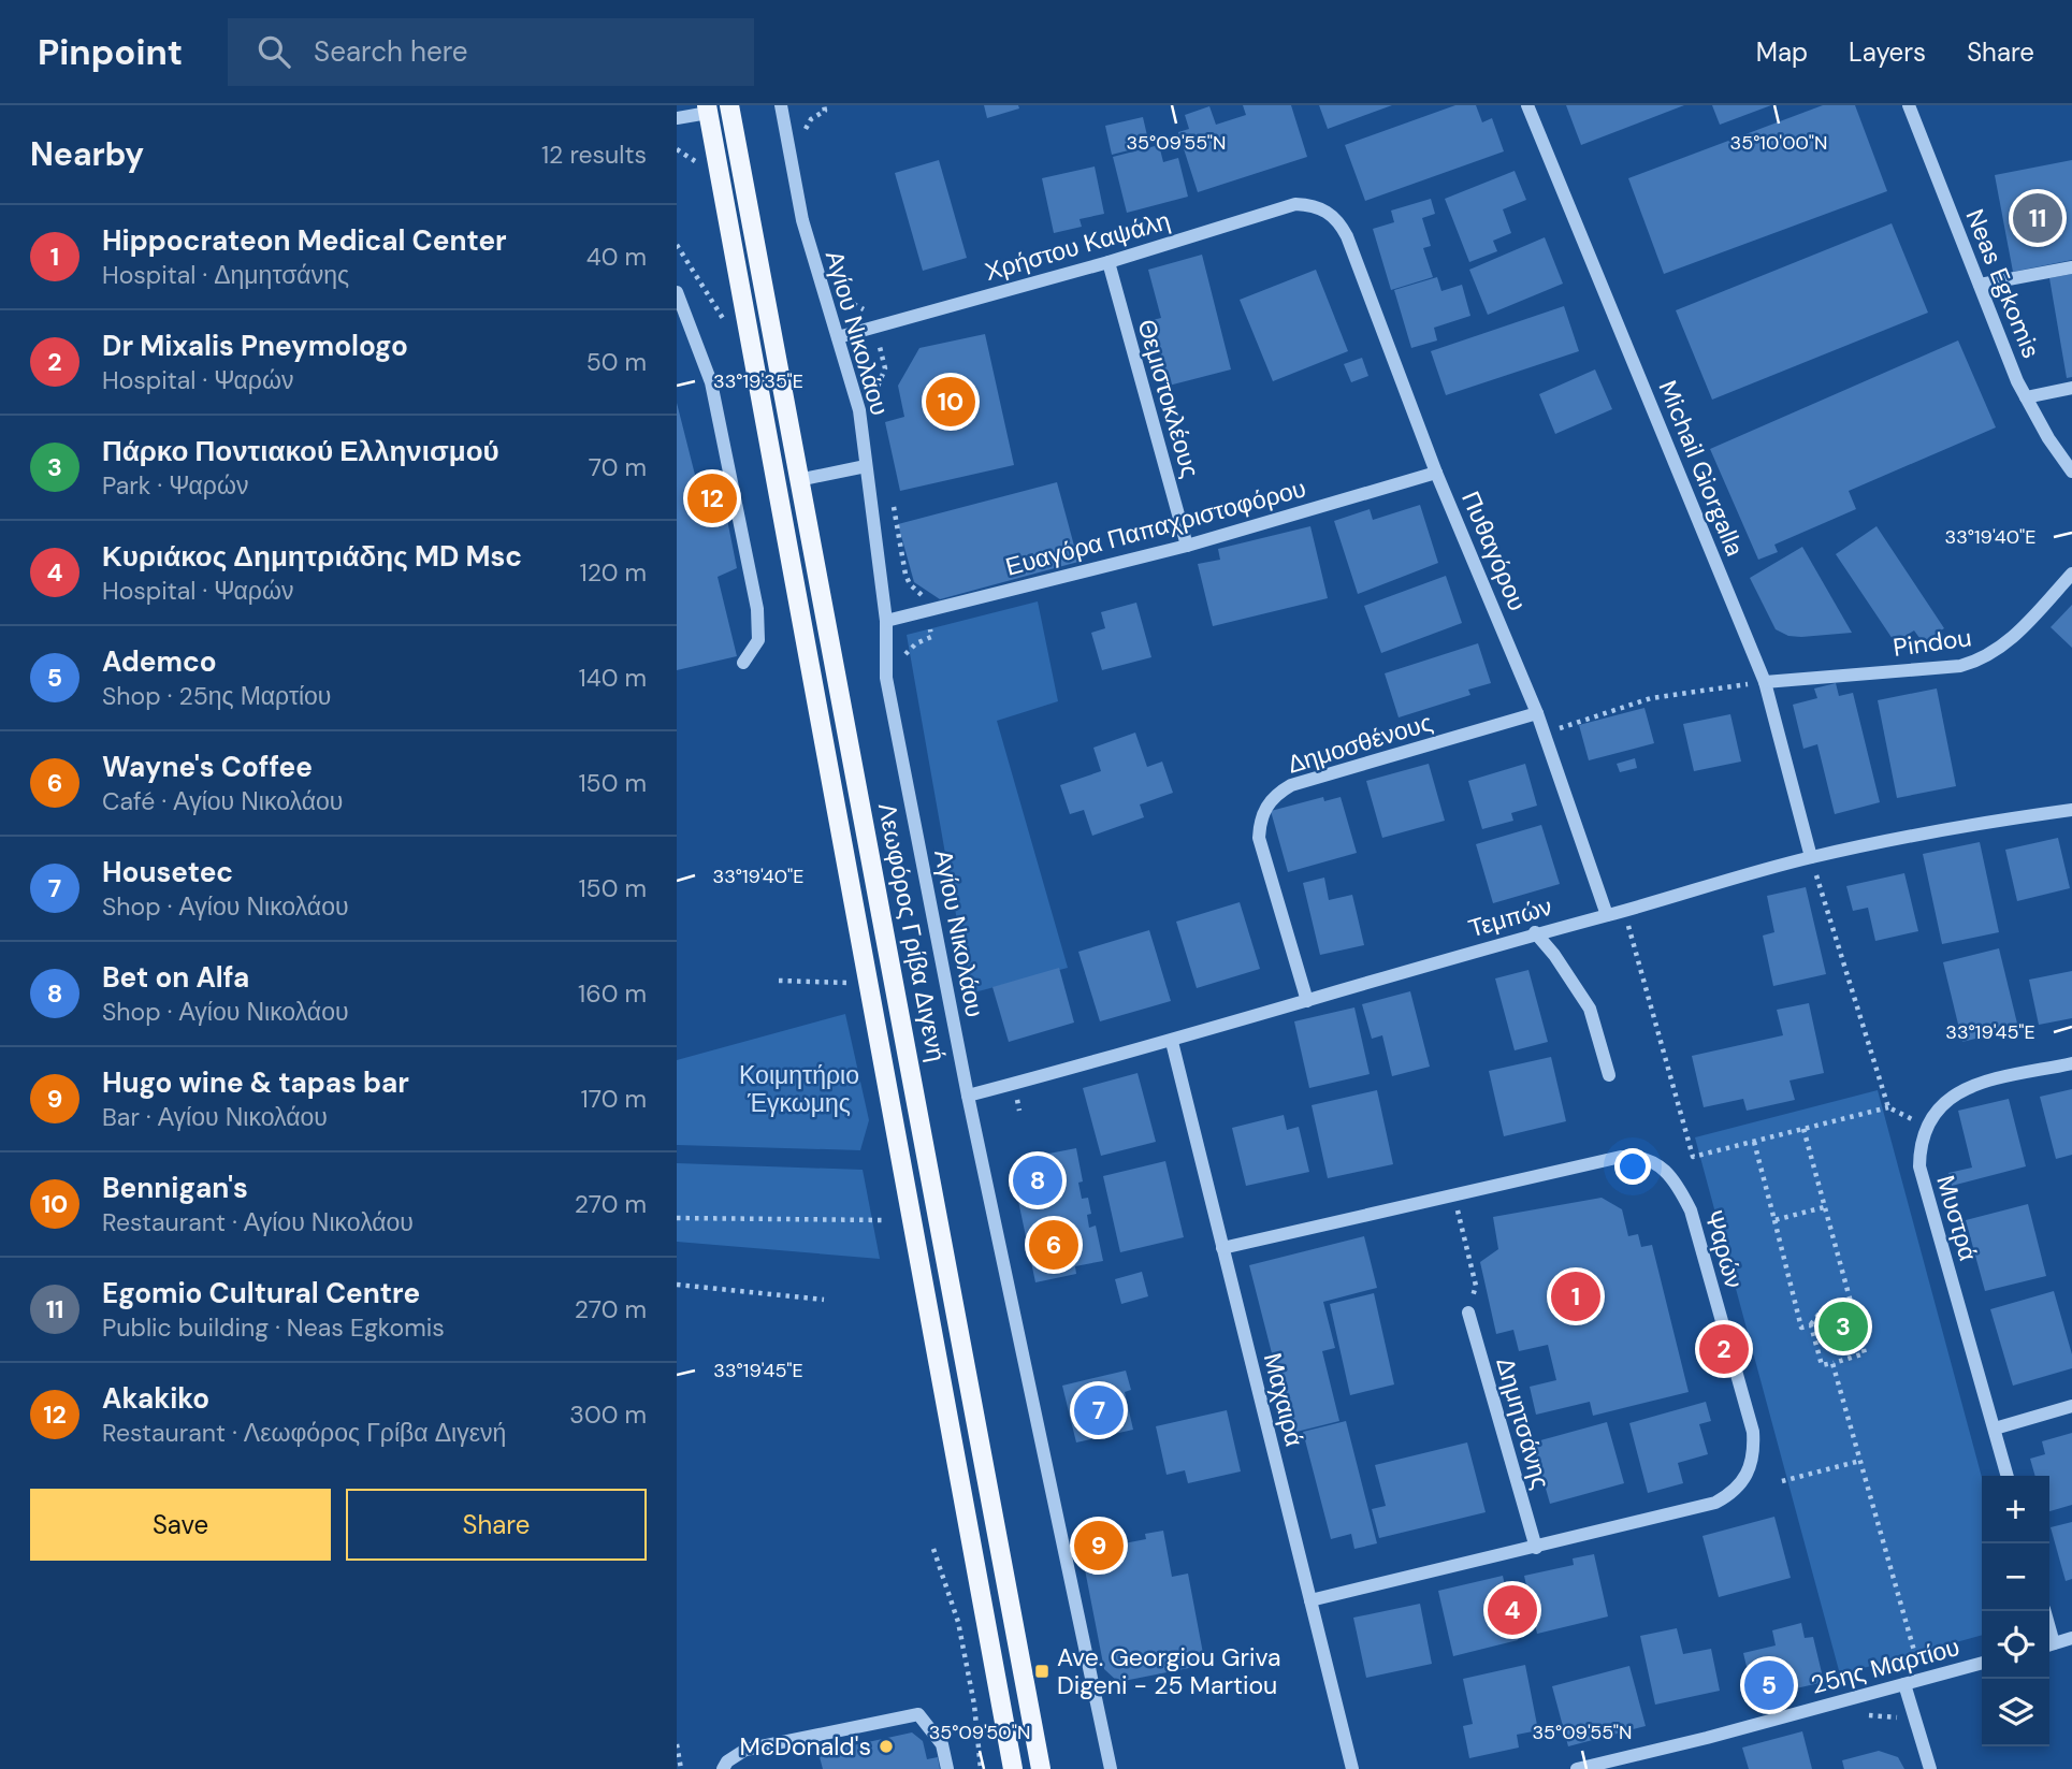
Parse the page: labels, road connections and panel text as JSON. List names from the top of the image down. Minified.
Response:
{"streets":{"main road":["Λεωφόρος Γρίβα Διγενή"],"street":["Χρήστου Καψάλη","Neas Egkomis","Αγίου Νικολάου","Θεμιστοκλέους","Michail Giorgalla","Ευαγόρα Παπαχριστοφόρου","Πυθαγόρου","Pindou","Δημοσθένους","Τεμπών","Μυστρά","Ψαρών","Μαχαιρά","Δημητσάνης","25ης Μαρτίου"]},"crossings":[["Χρήστου Καψάλη","Αγίου Νικολάου"],["Χρήστου Καψάλη","Θεμιστοκλέους"],["Χρήστου Καψάλη","Πυθαγόρου"],["Αγίου Νικολάου","Ευαγόρα Παπαχριστοφόρου"],["Αγίου Νικολάου","Τεμπών"],["Θεμιστοκλέους","Ευαγόρα Παπαχριστοφόρου"],["Michail Giorgalla","Pindou"],["Michail Giorgalla","Τεμπών"],["Ευαγόρα Παπαχριστοφόρου","Πυθαγόρου"],["Πυθαγόρου","Δημοσθένους"],["Πυθαγόρου","Τεμπών"],["Δημοσθένους","Τεμπών"],["Τεμπών","Μαχαιρά"],["Ψαρών","Μαχαιρά"],["Ψαρών","Δημητσάνης"]],"parks":["Κοιμητήριο Έγκωμης"],"places":{"transit":["Ave. Georgiou Griva Digeni - 25 Martiou"],"other":["McDonald's"]},"page":{"header":"Pinpoint","search":"Search here","nav":["Map","Layers","Share"],"heading":["Nearby","12 results"],"pins":["11","10","12","8","6","1","3","2","7","9","4","5"],"list":[{"mark":"1","name":"Hippocrateon Medical Center","note":"Hospital · Δημητσάνης","value":"40 m"},{"mark":"2","name":"Dr Mixalis Pneymologo","note":"Hospital · Ψαρών","value":"50 m"},{"mark":"3","name":"Πάρκο Ποντιακού Ελληνισμού","note":"Park · Ψαρών","value":"70 m"},{"mark":"4","name":"Κυριάκος Δημητριάδης MD Msc","note":"Hospital · Ψαρών","value":"120 m"},{"mark":"5","name":"Ademco","note":"Shop · 25ης Μαρτίου","value":"140 m"},{"mark":"6","name":"Wayne's Coffee","note":"Café · Αγίου Νικολάου","value":"150 m"},{"mark":"7","name":"Housetec","note":"Shop · Αγίου Νικολάου","value":"150 m"},{"mark":"8","name":"Bet on Alfa","note":"Shop · Αγίου Νικολάου","value":"160 m"},{"mark":"9","name":"Hugo wine & tapas bar","note":"Bar · Αγίου Νικολάου","value":"170 m"},{"mark":"10","name":"Bennigan's","note":"Restaurant · Αγίου Νικολάου","value":"270 m"},{"mark":"11","name":"Egomio Cultural Centre","note":"Public building · Neas Egkomis","value":"270 m"},{"mark":"12","name":"Akakiko","note":"Restaurant · Λεωφόρος Γρίβα Διγενή","value":"300 m"}],"buttons":["Save","Share"],"map_buttons":["+","−"]},"coordinates":["35°10'00\"N","35°09'55\"N","33°19'35\"E","33°19'40\"E","33°19'45\"E","35°09'50\"N"]}
